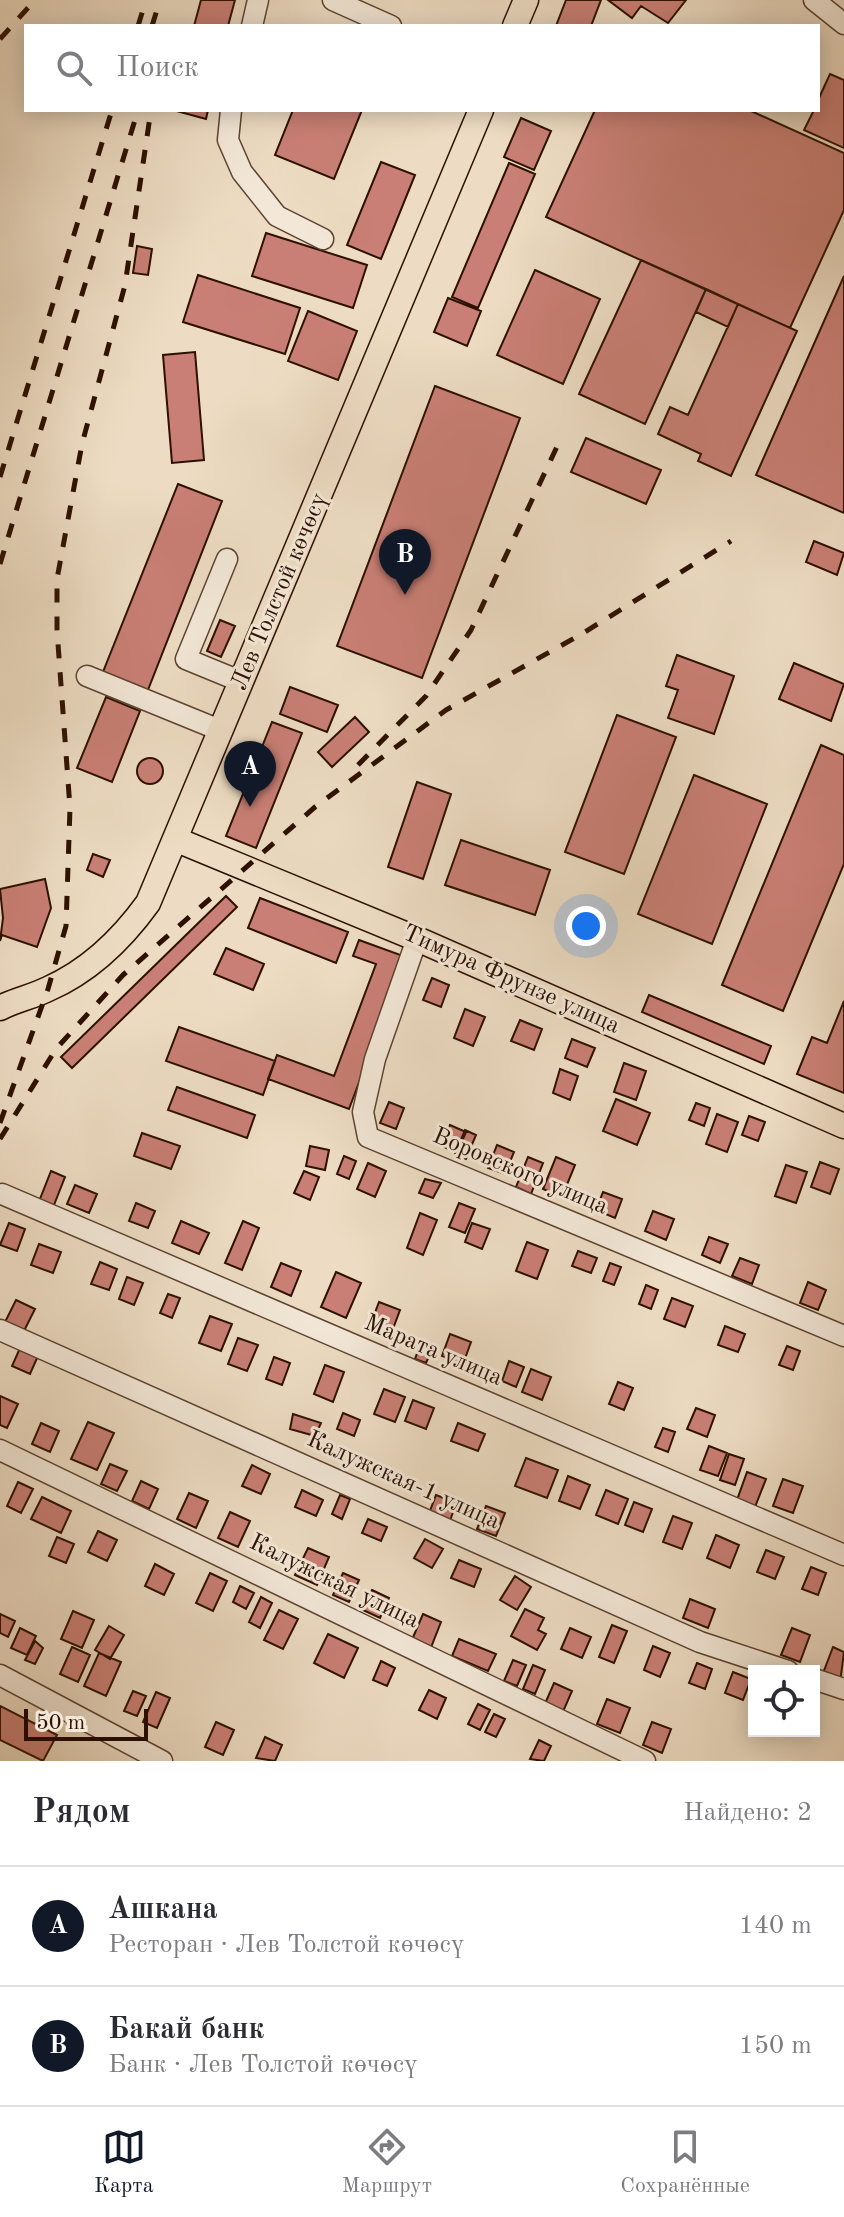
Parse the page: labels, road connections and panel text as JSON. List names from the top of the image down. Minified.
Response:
{"streets":{"main road":["Лев Толстой көчөсү","Тимура Фрунзе улица"],"street":["Воровского улица","Марата улица","Калужская-1 улица","Калужская улица"]},"crossings":[["Лев Толстой көчөсү","Тимура Фрунзе улица"],["Тимура Фрунзе улица","Воровского улица"]],"scale_bar":"50 m","page":{"search":"Поиск","pins":["B","A"],"scale":"50 m","heading":["Рядом","Найдено: 2"],"list":[{"mark":"A","name":"Ашкана","note":"Ресторан · Лев Толстой көчөсү","value":"140 m"},{"mark":"B","name":"Бакай банк","note":"Банк · Лев Толстой көчөсү","value":"150 m"}],"nav":["Карта","Маршрут","Сохранённые"]}}
